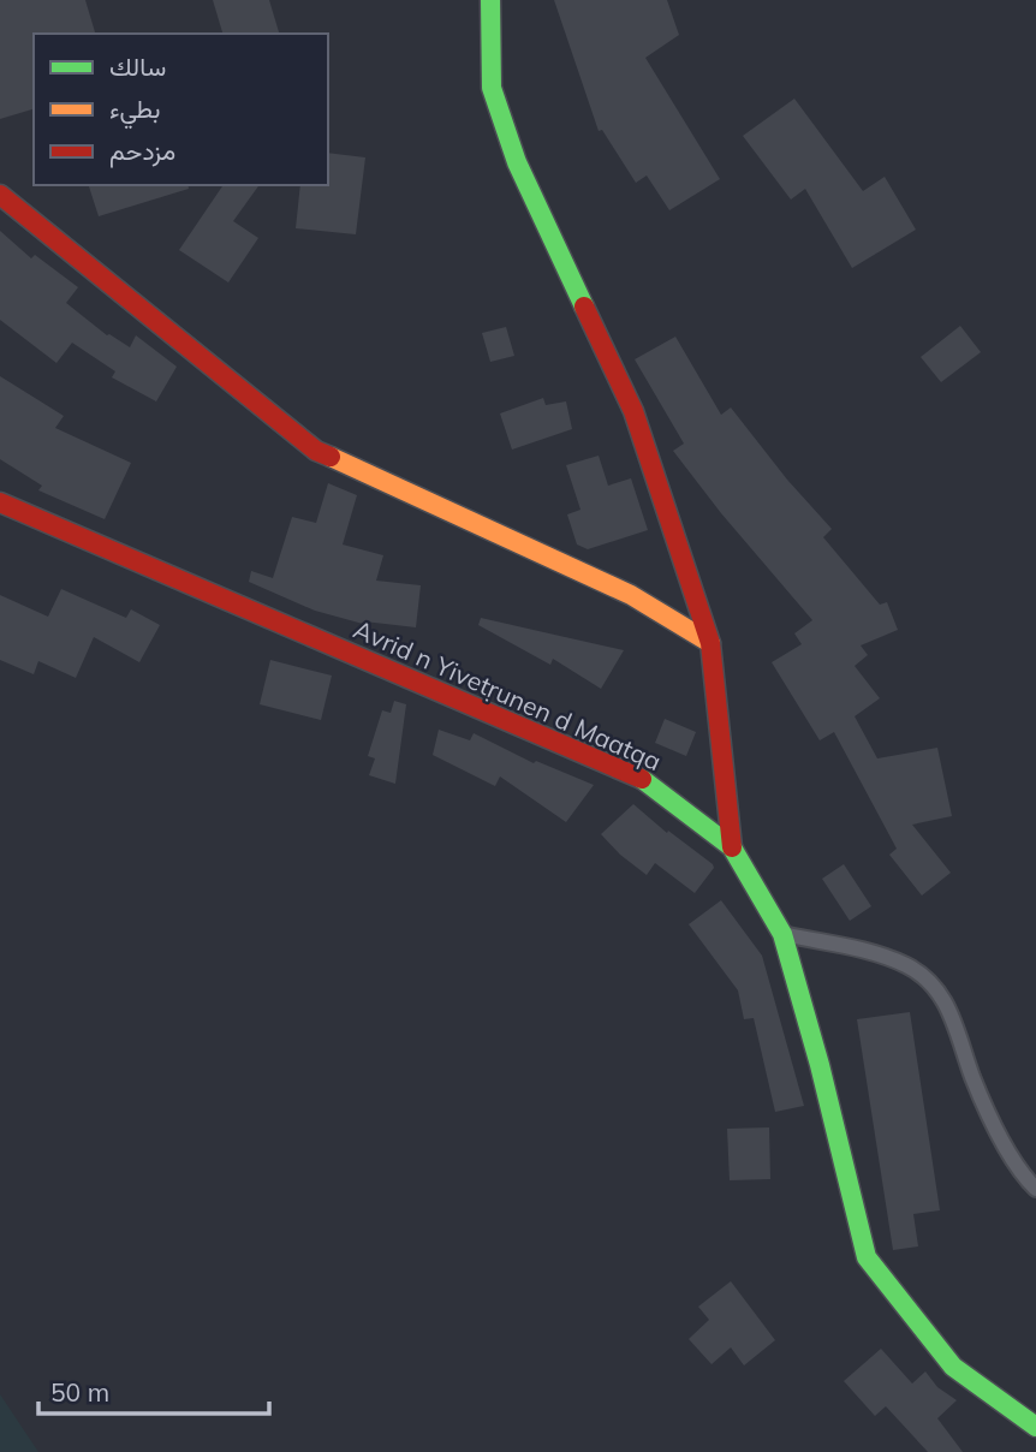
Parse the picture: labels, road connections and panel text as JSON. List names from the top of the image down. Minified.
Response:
{"streets":{"street":["Avrid n Yivetṛunen d Maatqa"]},"legend":["سالك","بطيء","مزدحم"],"scale_bar":"50 m"}
